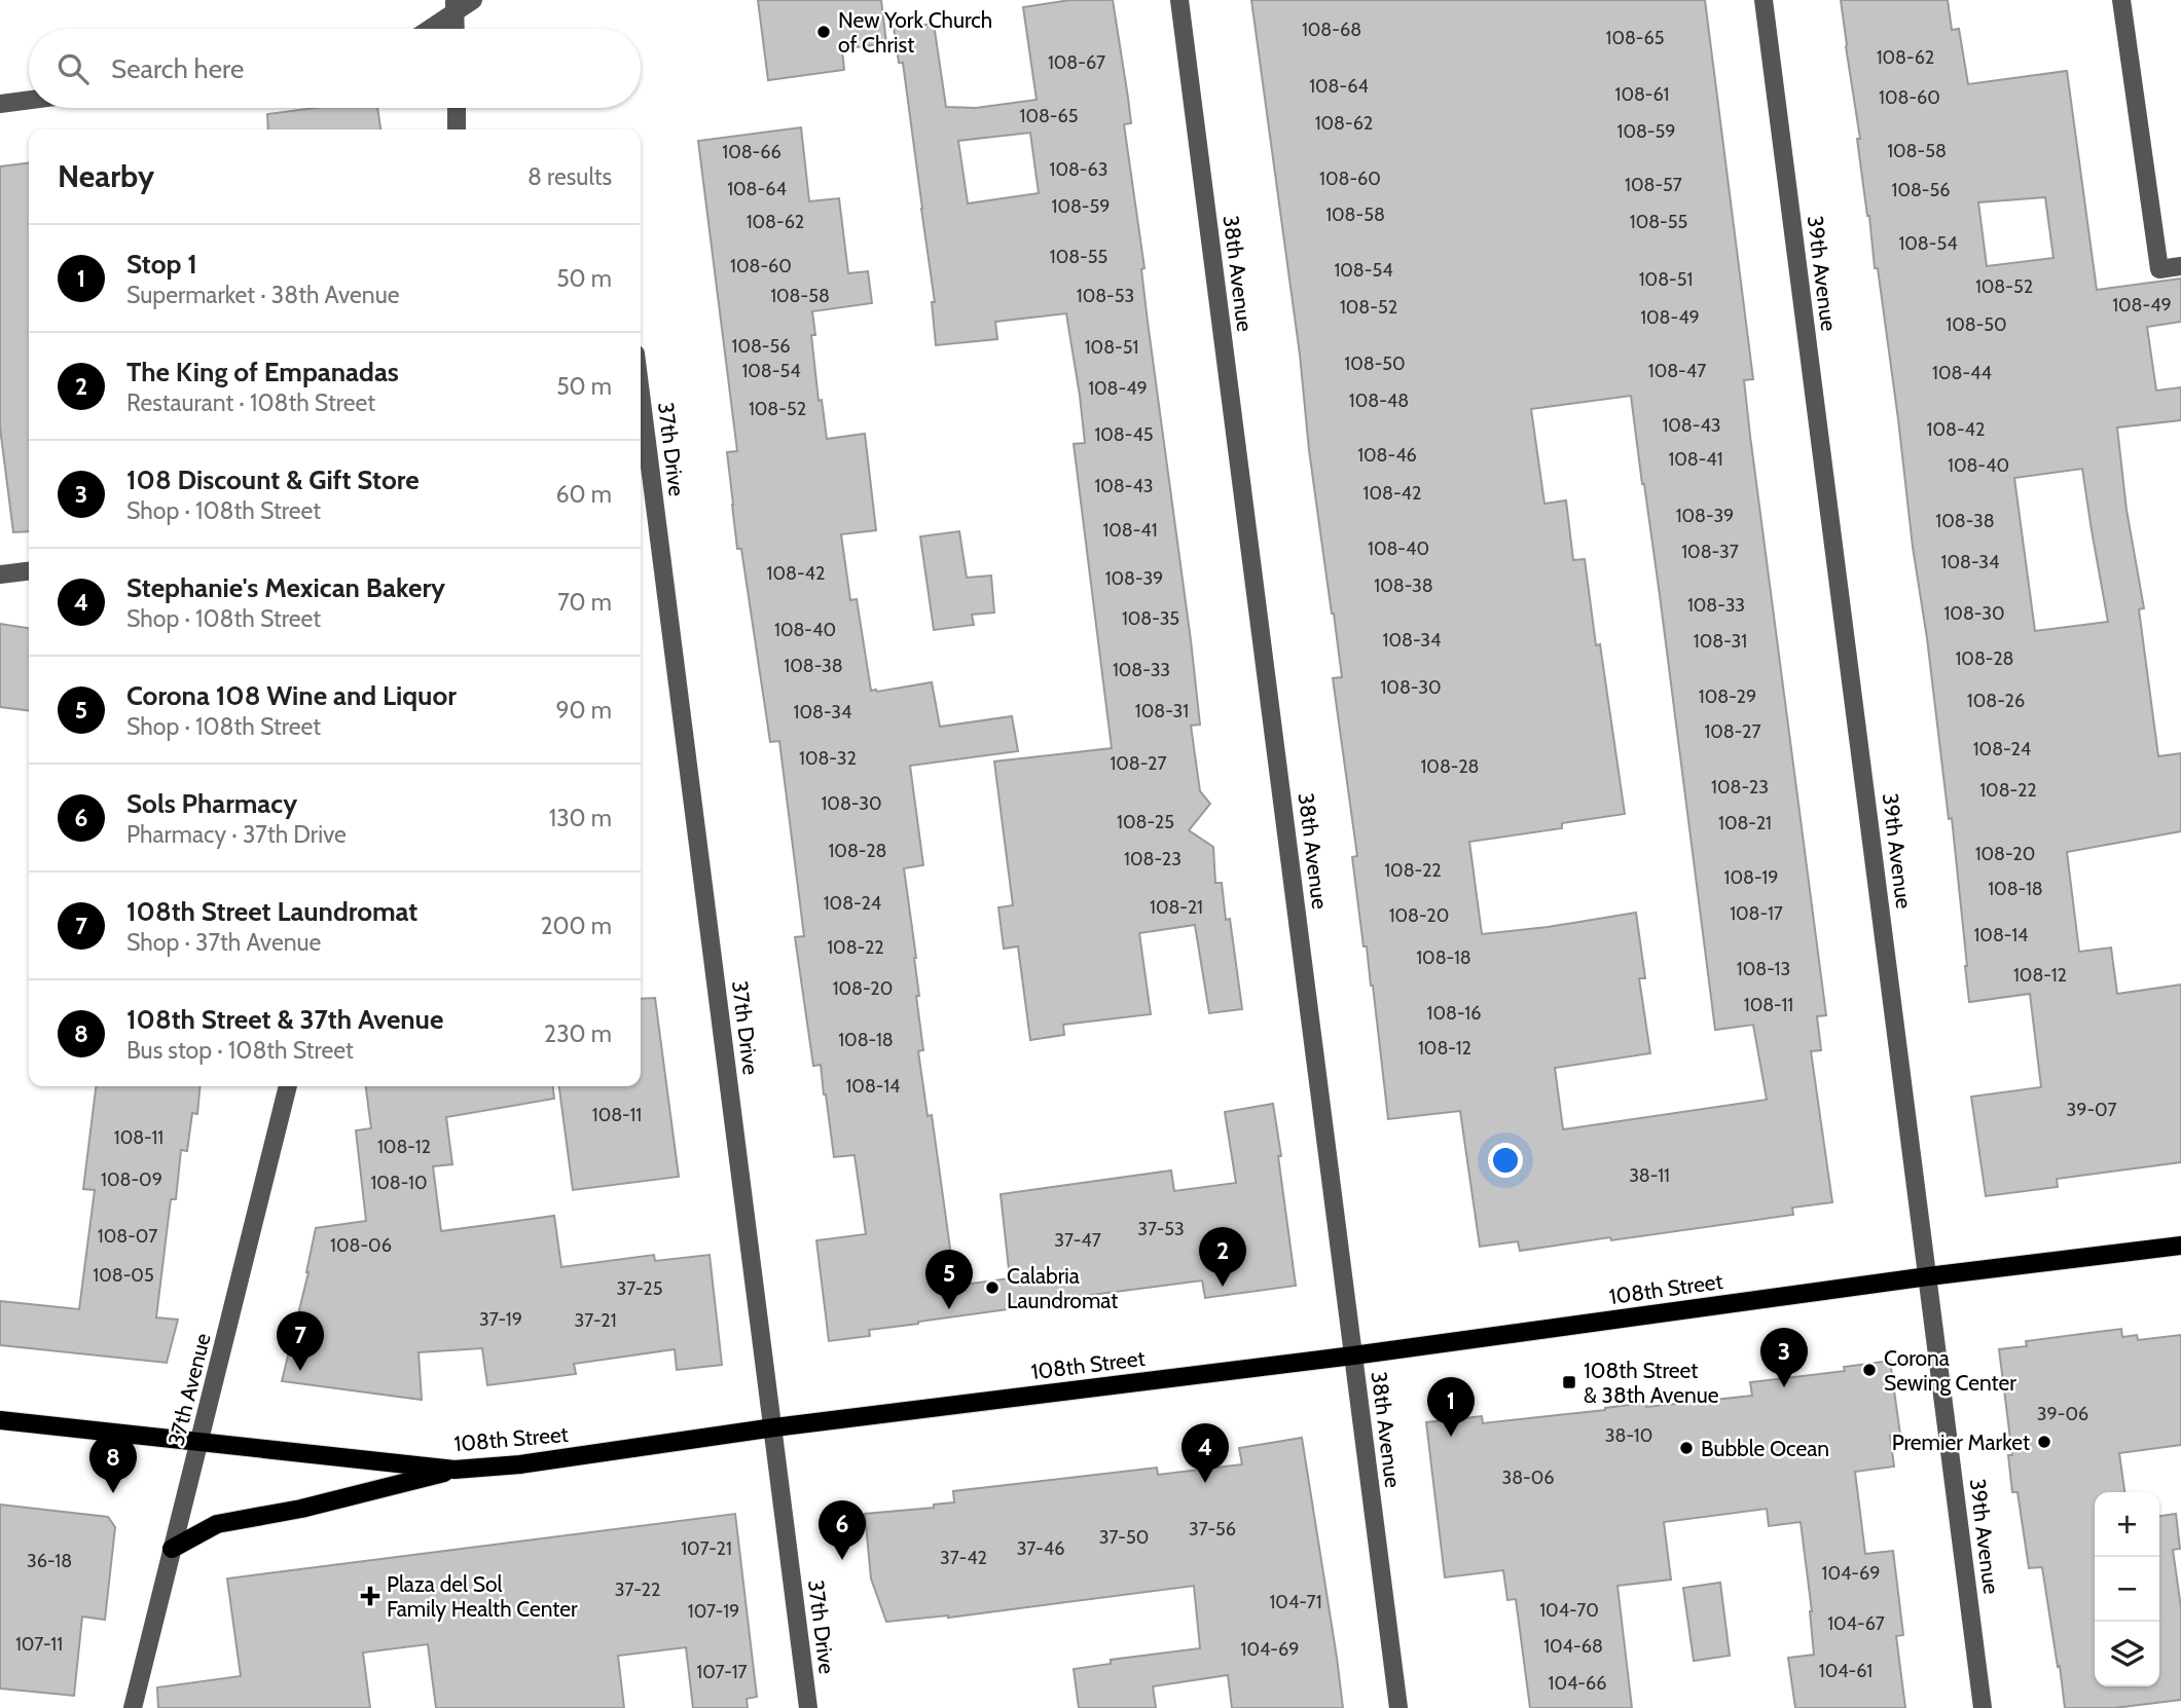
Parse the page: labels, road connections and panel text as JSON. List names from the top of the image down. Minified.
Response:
{"streets":{"main road":["108th Street"],"street":["38th Avenue","39th Avenue","37th Drive","37th Avenue"]},"crossings":[["38th Avenue","108th Street"],["39th Avenue","108th Street"],["37th Drive","108th Street"],["108th Street","37th Avenue"]],"places":{"other":["New York Church of Christ","Calabria Laundromat","Corona Sewing Center","Premier Market","Bubble Ocean"],"transit":["108th Street & 38th Avenue"],"health":["Plaza del Sol Family Health Center"]},"house_numbers":["108-68","108-65","108-62","108-67","108-64","108-61","108-60","108-65","108-62","108-59","108-58","108-66","108-63","108-60","108-57","108-64","108-56","108-59","108-58","108-62","108-55","108-54","108-55","108-60","108-54","108-51","108-52","108-58","108-53","108-49","108-52","108-49","108-50","108-56","108-51","108-50","108-54","108-47","108-44","108-49","108-48","108-52","108-43","108-42","108-45","108-46","108-41","108-40","108-43","108-42","108-39","108-38","108-41","108-40","108-37","108-34","108-42","108-39","108-38","108-33","108-30","108-35","108-40","108-34","108-31","108-28","108-38","108-33","108-30","108-29","108-26","108-31","108-34","108-27","108-24","108-32","108-27","108-28","108-23","108-22","108-30","108-25","108-21","108-28","108-20","108-23","108-22","108-19","108-18","108-24","108-21","108-17","108-20","108-14","108-22","108-18","108-13","108-12","108-20","108-11","108-16","108-18","108-12","108-14","39-07","108-11","108-11","108-12","38-11","108-09","108-10","37-53","108-07","37-47","108-06","108-05","37-25","37-19","37-21","39-06","38-10","38-06","37-56","37-50","107-21","37-46","37-42","36-18","104-69","37-22","104-71","104-70","107-19","104-67","107-11","104-68","104-69","104-61","107-17","104-66"],"page":{"search":"Search here","heading":["Nearby","8 results"],"list":[{"mark":"1","name":"Stop 1","note":"Supermarket · 38th Avenue","value":"50 m"},{"mark":"2","name":"The King of Empanadas","note":"Restaurant · 108th Street","value":"50 m"},{"mark":"3","name":"108 Discount & Gift Store","note":"Shop · 108th Street","value":"60 m"},{"mark":"4","name":"Stephanie's Mexican Bakery","note":"Shop · 108th Street","value":"70 m"},{"mark":"5","name":"Corona 108 Wine and Liquor","note":"Shop · 108th Street","value":"90 m"},{"mark":"6","name":"Sols Pharmacy","note":"Pharmacy · 37th Drive","value":"130 m"},{"mark":"7","name":"108th Street Laundromat","note":"Shop · 37th Avenue","value":"200 m"},{"mark":"8","name":"108th Street & 37th Avenue","note":"Bus stop · 108th Street","value":"230 m"}],"pins":["2","5","7","3","1","4","8","6"],"map_buttons":["+","−"]}}
